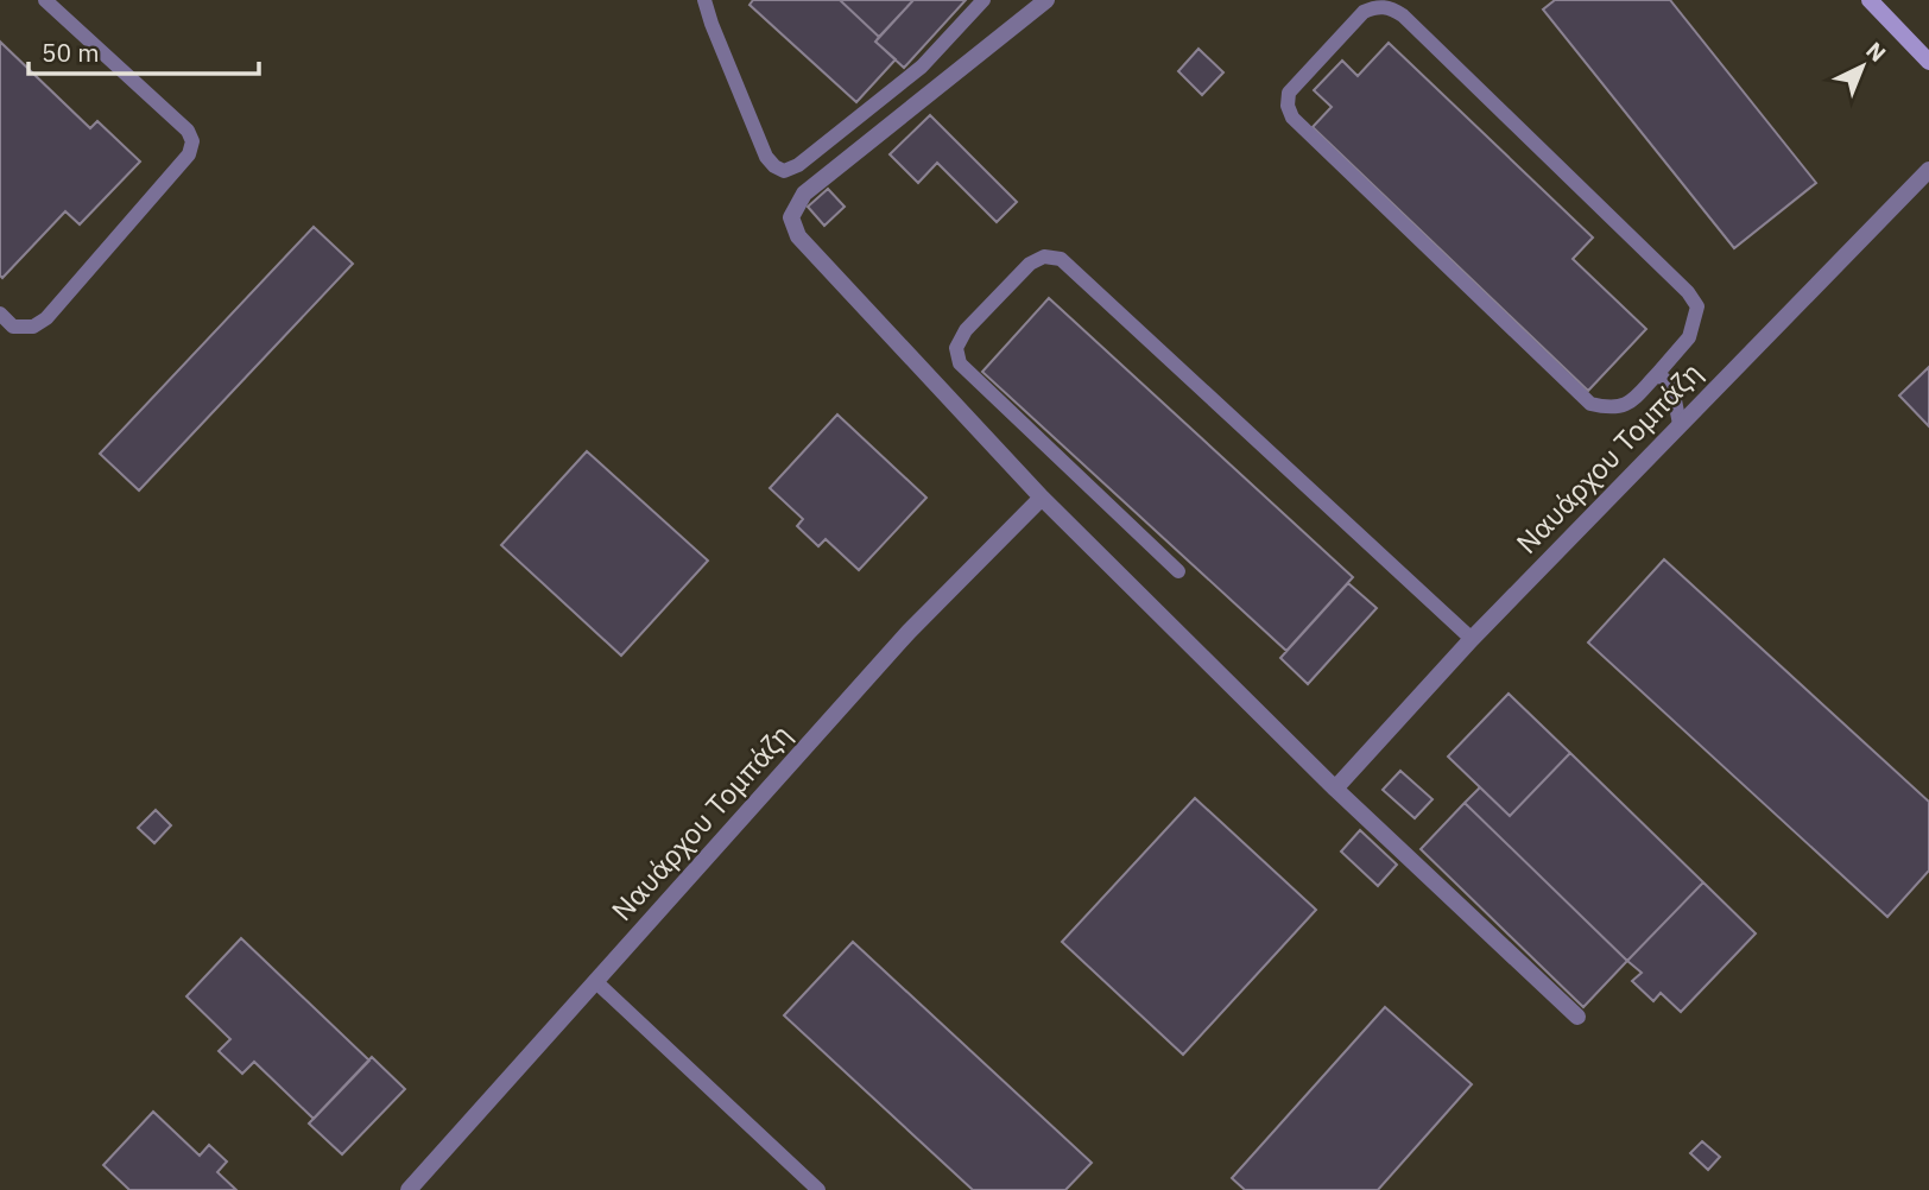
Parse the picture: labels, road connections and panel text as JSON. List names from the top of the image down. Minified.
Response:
{"streets":{"street":["Ναυάρχου Τομπάζη"]},"scale_bar":"50 m","north":"top right"}
